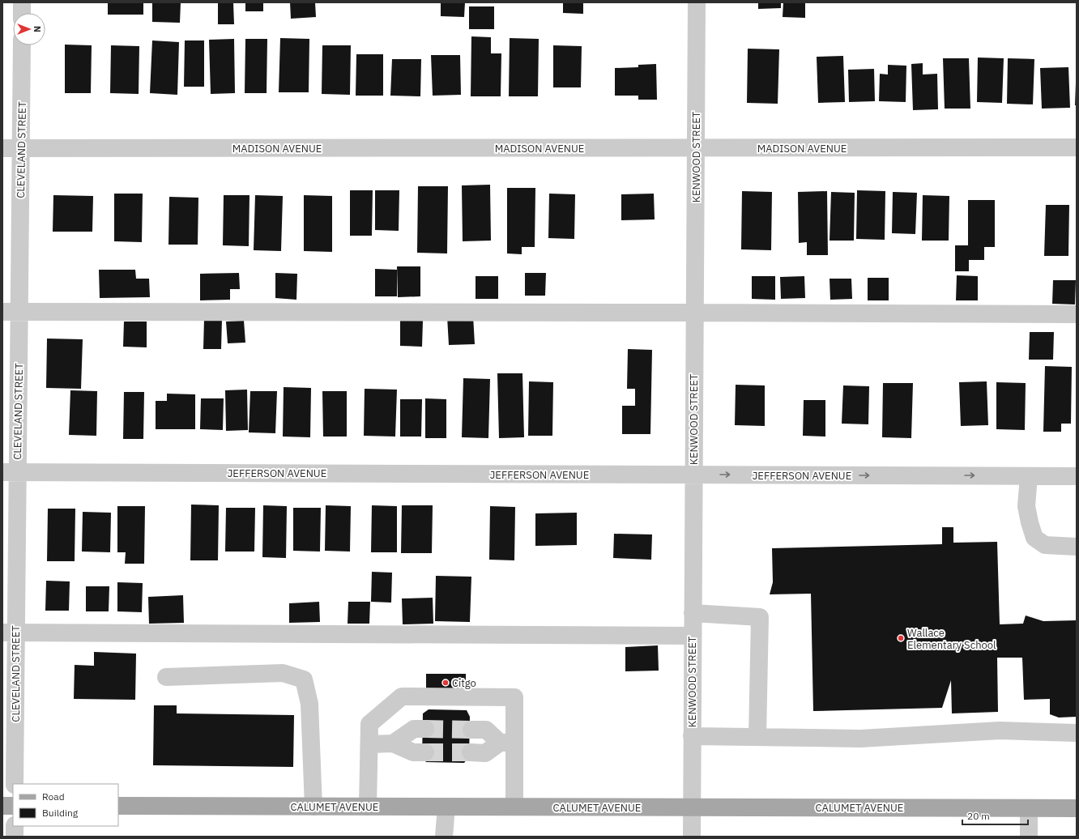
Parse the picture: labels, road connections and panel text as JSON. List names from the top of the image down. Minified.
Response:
{"streets":{"main road":["CALUMET AVENUE"],"street":["MADISON AVENUE","CLEVELAND STREET","KENWOOD STREET","JEFFERSON AVENUE"]},"crossings":[["MADISON AVENUE","CLEVELAND STREET"],["MADISON AVENUE","KENWOOD STREET"],["CLEVELAND STREET","JEFFERSON AVENUE"],["KENWOOD STREET","JEFFERSON AVENUE"],["KENWOOD STREET","CALUMET AVENUE"]],"places":["Wallace Elementary School","Citgo"],"legend":["Road","Building"],"scale_bar":"20 m","north":"right"}
